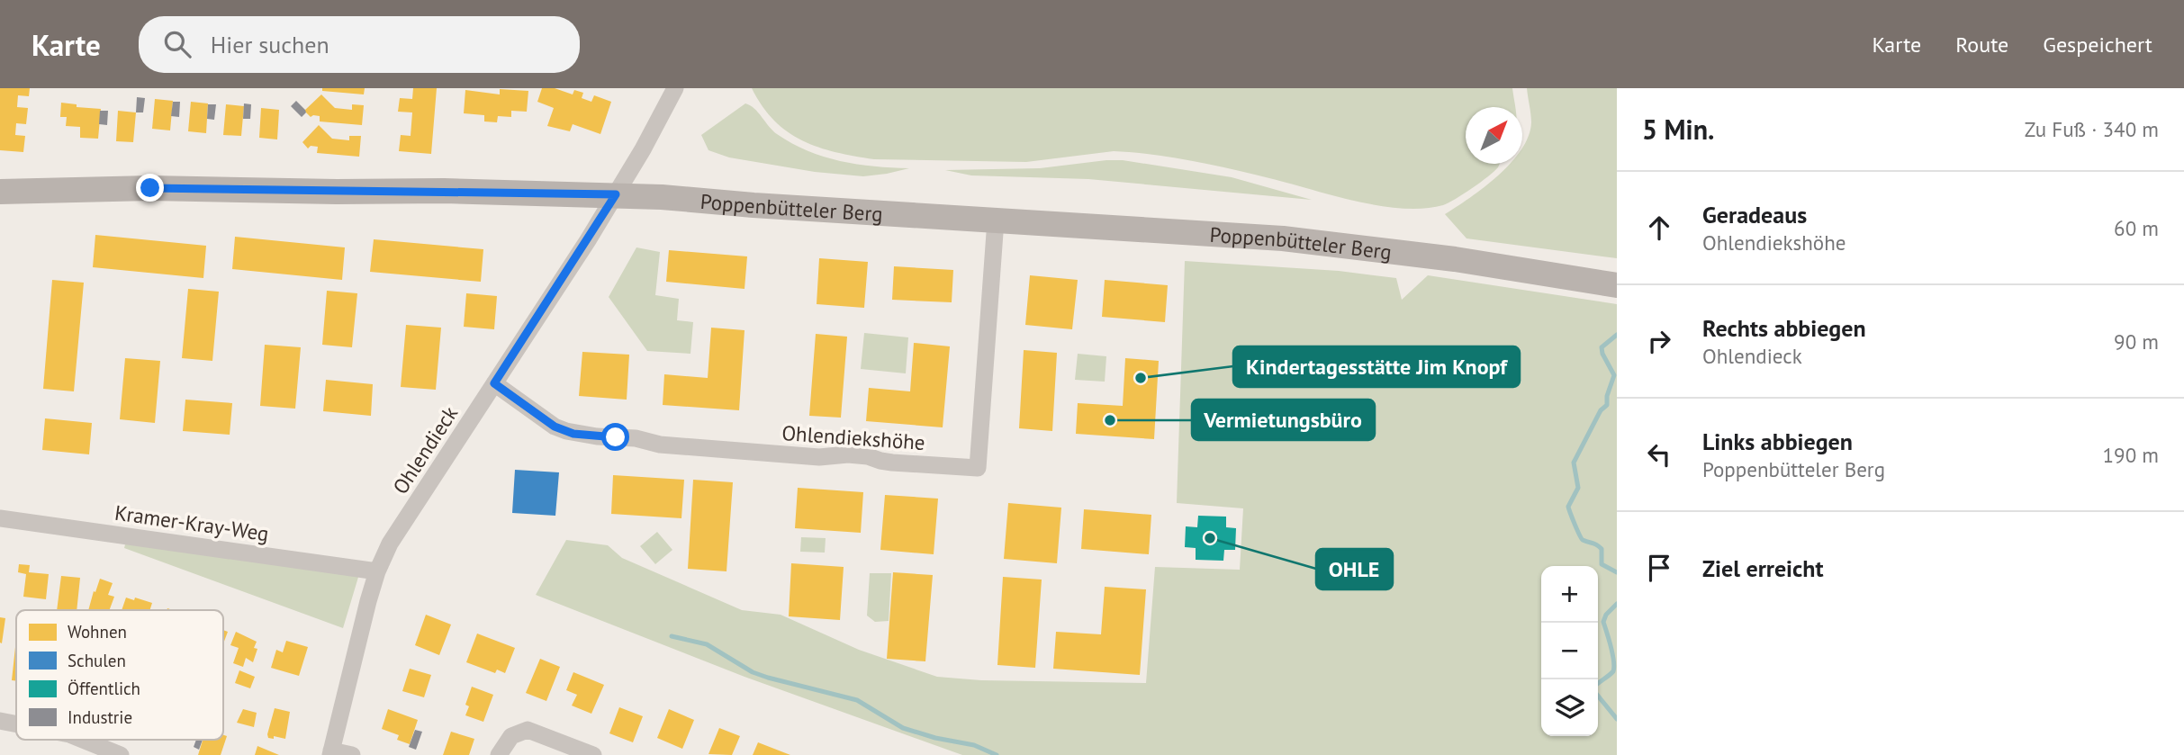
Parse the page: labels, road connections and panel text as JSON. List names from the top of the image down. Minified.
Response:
{"streets":{"main road":["Poppenbütteler Berg"],"street":["Ohlendiekshöhe","Ohlendieck","Kramer-Kray-Weg"]},"crossings":[["Poppenbütteler Berg","Ohlendiekshöhe"],["Poppenbütteler Berg","Ohlendieck"],["Ohlendiekshöhe","Ohlendieck"],["Ohlendieck","Kramer-Kray-Weg"]],"places":["Kindertagesstätte Jim Knopf","Vermietungsbüro","OHLE"],"legend":["Wohnen","Schulen","Öffentlich","Industrie"],"north":"top right","page":{"header":"Karte","search":"Hier suchen","nav":["Karte","Route","Gespeichert"],"heading":["5 Min.","Zu Fuß · 340 m"],"list":[["Geradeaus","Ohlendiekshöhe","60 m"],["Rechts abbiegen","Ohlendieck","90 m"],["Links abbiegen","Poppenbütteler Berg","190 m"],"Ziel erreicht"],"map_buttons":["+","−"]}}
